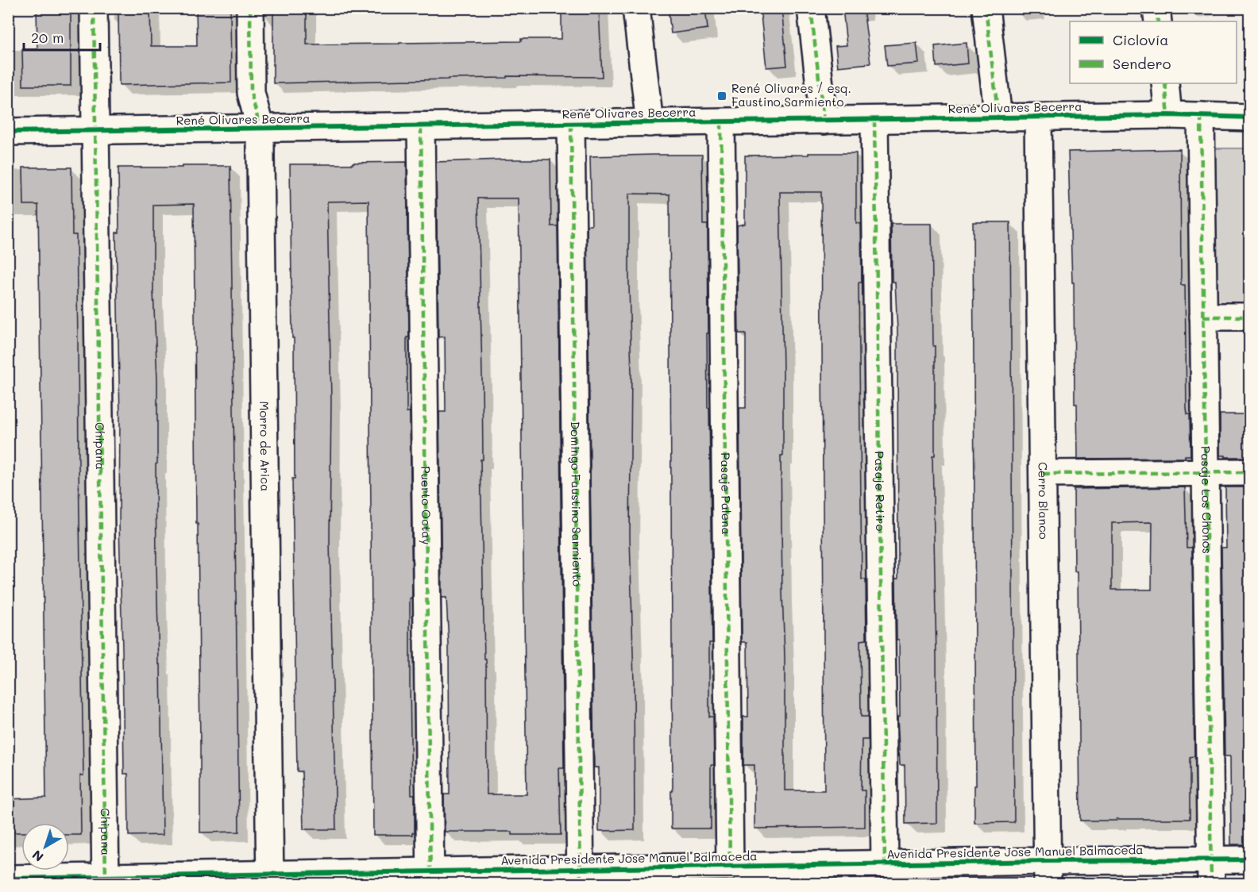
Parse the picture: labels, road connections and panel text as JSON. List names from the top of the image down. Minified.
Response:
{"streets":{"street":["René Olivares Becerra","Morro de Arica","Chipana","Pasaje Retiro","Pasaje Palena","Pasaje Los Chonos","Cerro Blanco","Domingo Faustino Sarmiento","Puerto Octay","Avenida Presidente Jose Manuel Balmaceda"]},"crossings":[["René Olivares Becerra","Morro de Arica"],["René Olivares Becerra","Chipana"],["René Olivares Becerra","Pasaje Retiro"],["René Olivares Becerra","Pasaje Palena"],["René Olivares Becerra","Pasaje Los Chonos"],["René Olivares Becerra","Cerro Blanco"],["René Olivares Becerra","Domingo Faustino Sarmiento"],["René Olivares Becerra","Puerto Octay"],["Morro de Arica","Avenida Presidente Jose Manuel Balmaceda"],["Chipana","Avenida Presidente Jose Manuel Balmaceda"],["Pasaje Retiro","Avenida Presidente Jose Manuel Balmaceda"],["Pasaje Palena","Avenida Presidente Jose Manuel Balmaceda"],["Pasaje Los Chonos","Avenida Presidente Jose Manuel Balmaceda"],["Cerro Blanco","Avenida Presidente Jose Manuel Balmaceda"],["Domingo Faustino Sarmiento","Avenida Presidente Jose Manuel Balmaceda"],["Puerto Octay","Avenida Presidente Jose Manuel Balmaceda"]],"places":{"transit":["René Olivares / esq. Faustino Sarmiento"]},"legend":["Ciclovía","Sendero"],"scale_bar":"20 m","north":"bottom left"}
